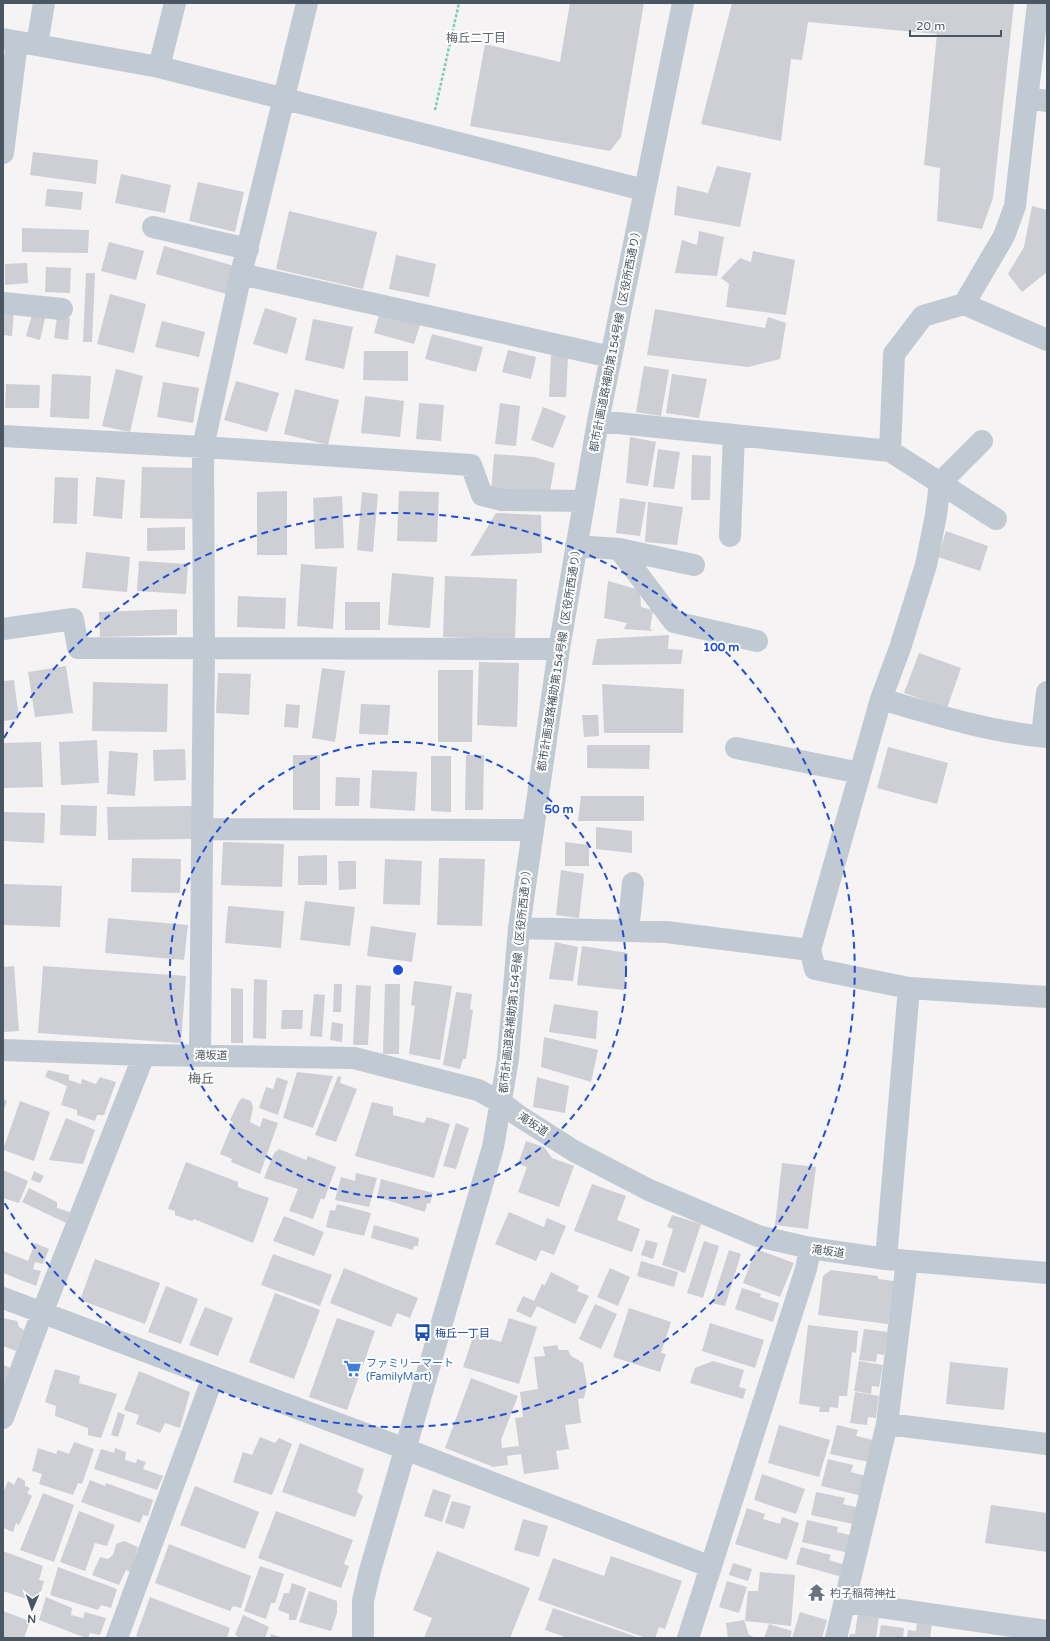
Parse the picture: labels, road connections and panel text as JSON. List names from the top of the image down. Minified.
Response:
{"streets":{"street":["都市計画道路補助第154号線（区役所西通り）","滝坂道"]},"crossings":[["都市計画道路補助第154号線（区役所西通り）","滝坂道"]],"districts":["梅丘二丁目","梅丘"],"places":{"bus stop":["梅丘一丁目"],"supermarket":["ファミリーマート (FamilyMart)"],"temple":["杓子稲荷神社"]},"scale_bar":"20 m","north":"bottom","rings":["100 m","50 m"]}
